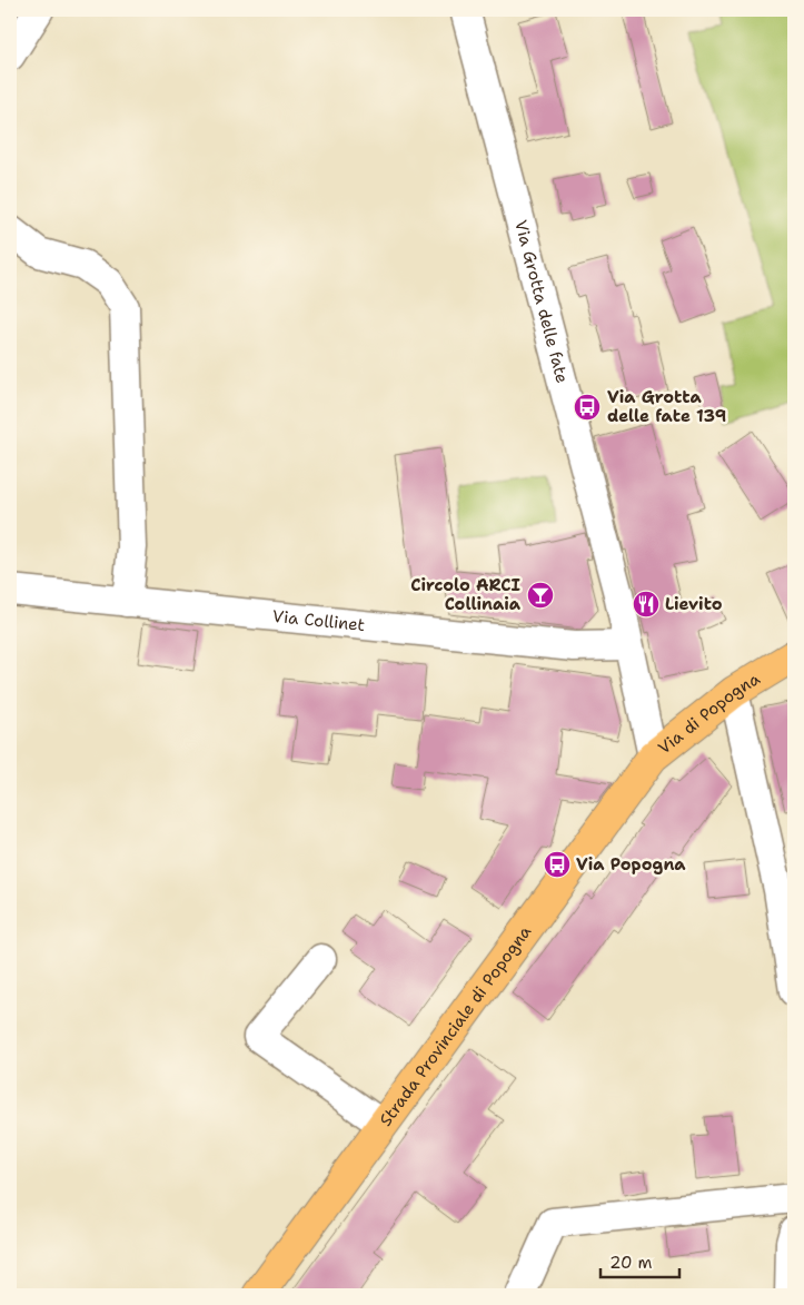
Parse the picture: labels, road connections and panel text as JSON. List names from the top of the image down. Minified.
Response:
{"streets":{"main road":["Via di Popogna","Strada Provinciale di Popogna"],"street":["Via Grotta delle fate","Via Collinet"]},"crossings":[["Via Grotta delle fate","Via Collinet"],["Via Grotta delle fate","Via di Popogna"],["Via Grotta delle fate","Strada Provinciale di Popogna"],["Via di Popogna","Strada Provinciale di Popogna"]],"places":{"bus stop":["Via Grotta delle fate 139","Via Popogna"],"bar":["Circolo ARCI Collinaia"],"restaurant":["Lievito"]},"scale_bar":"20 m"}
